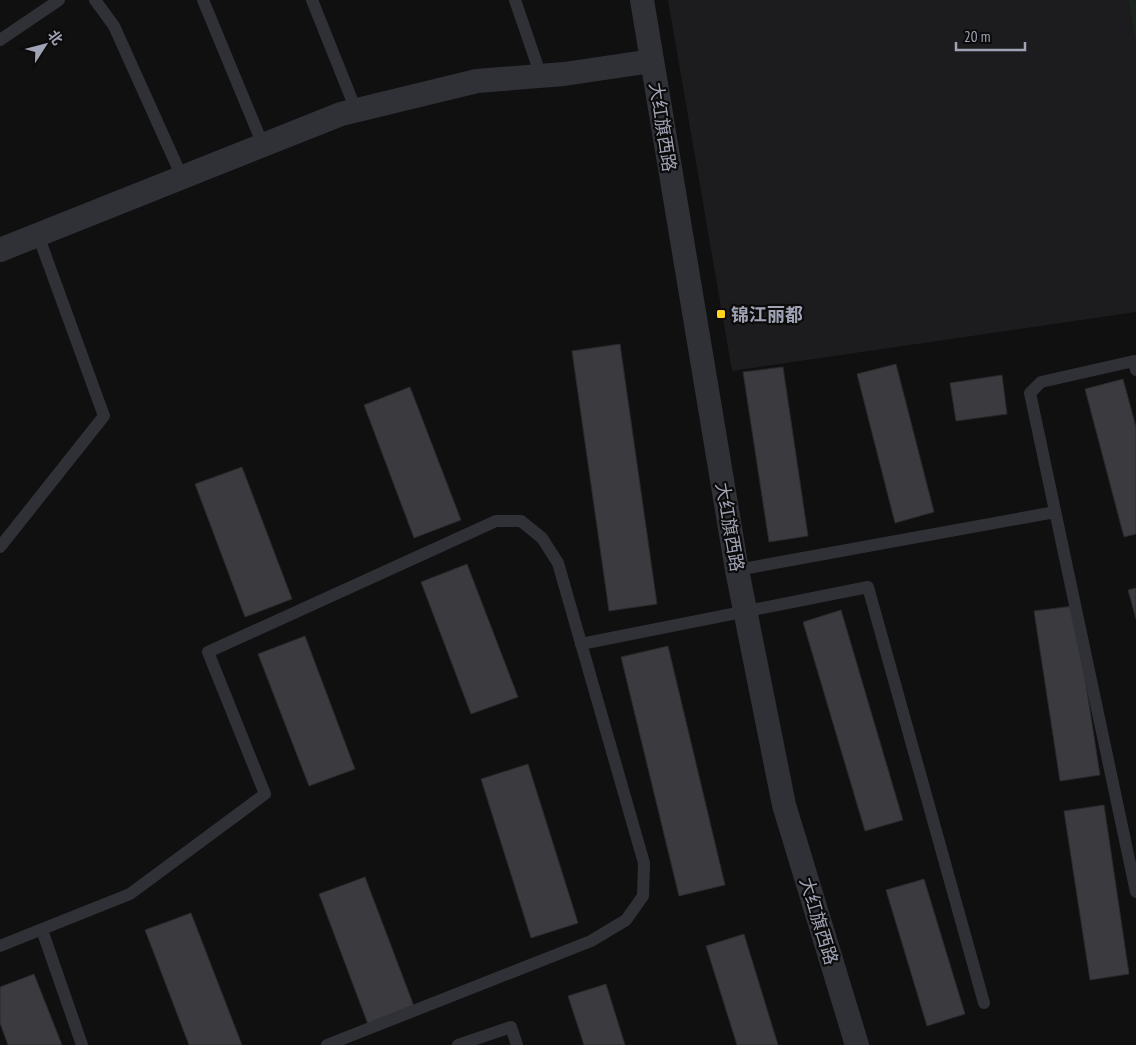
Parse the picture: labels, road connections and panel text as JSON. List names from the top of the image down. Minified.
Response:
{"streets":{"street":["大红旗西路"]},"places":{"transit":["锦江丽都"]},"scale_bar":"20 m","north":"top right"}
